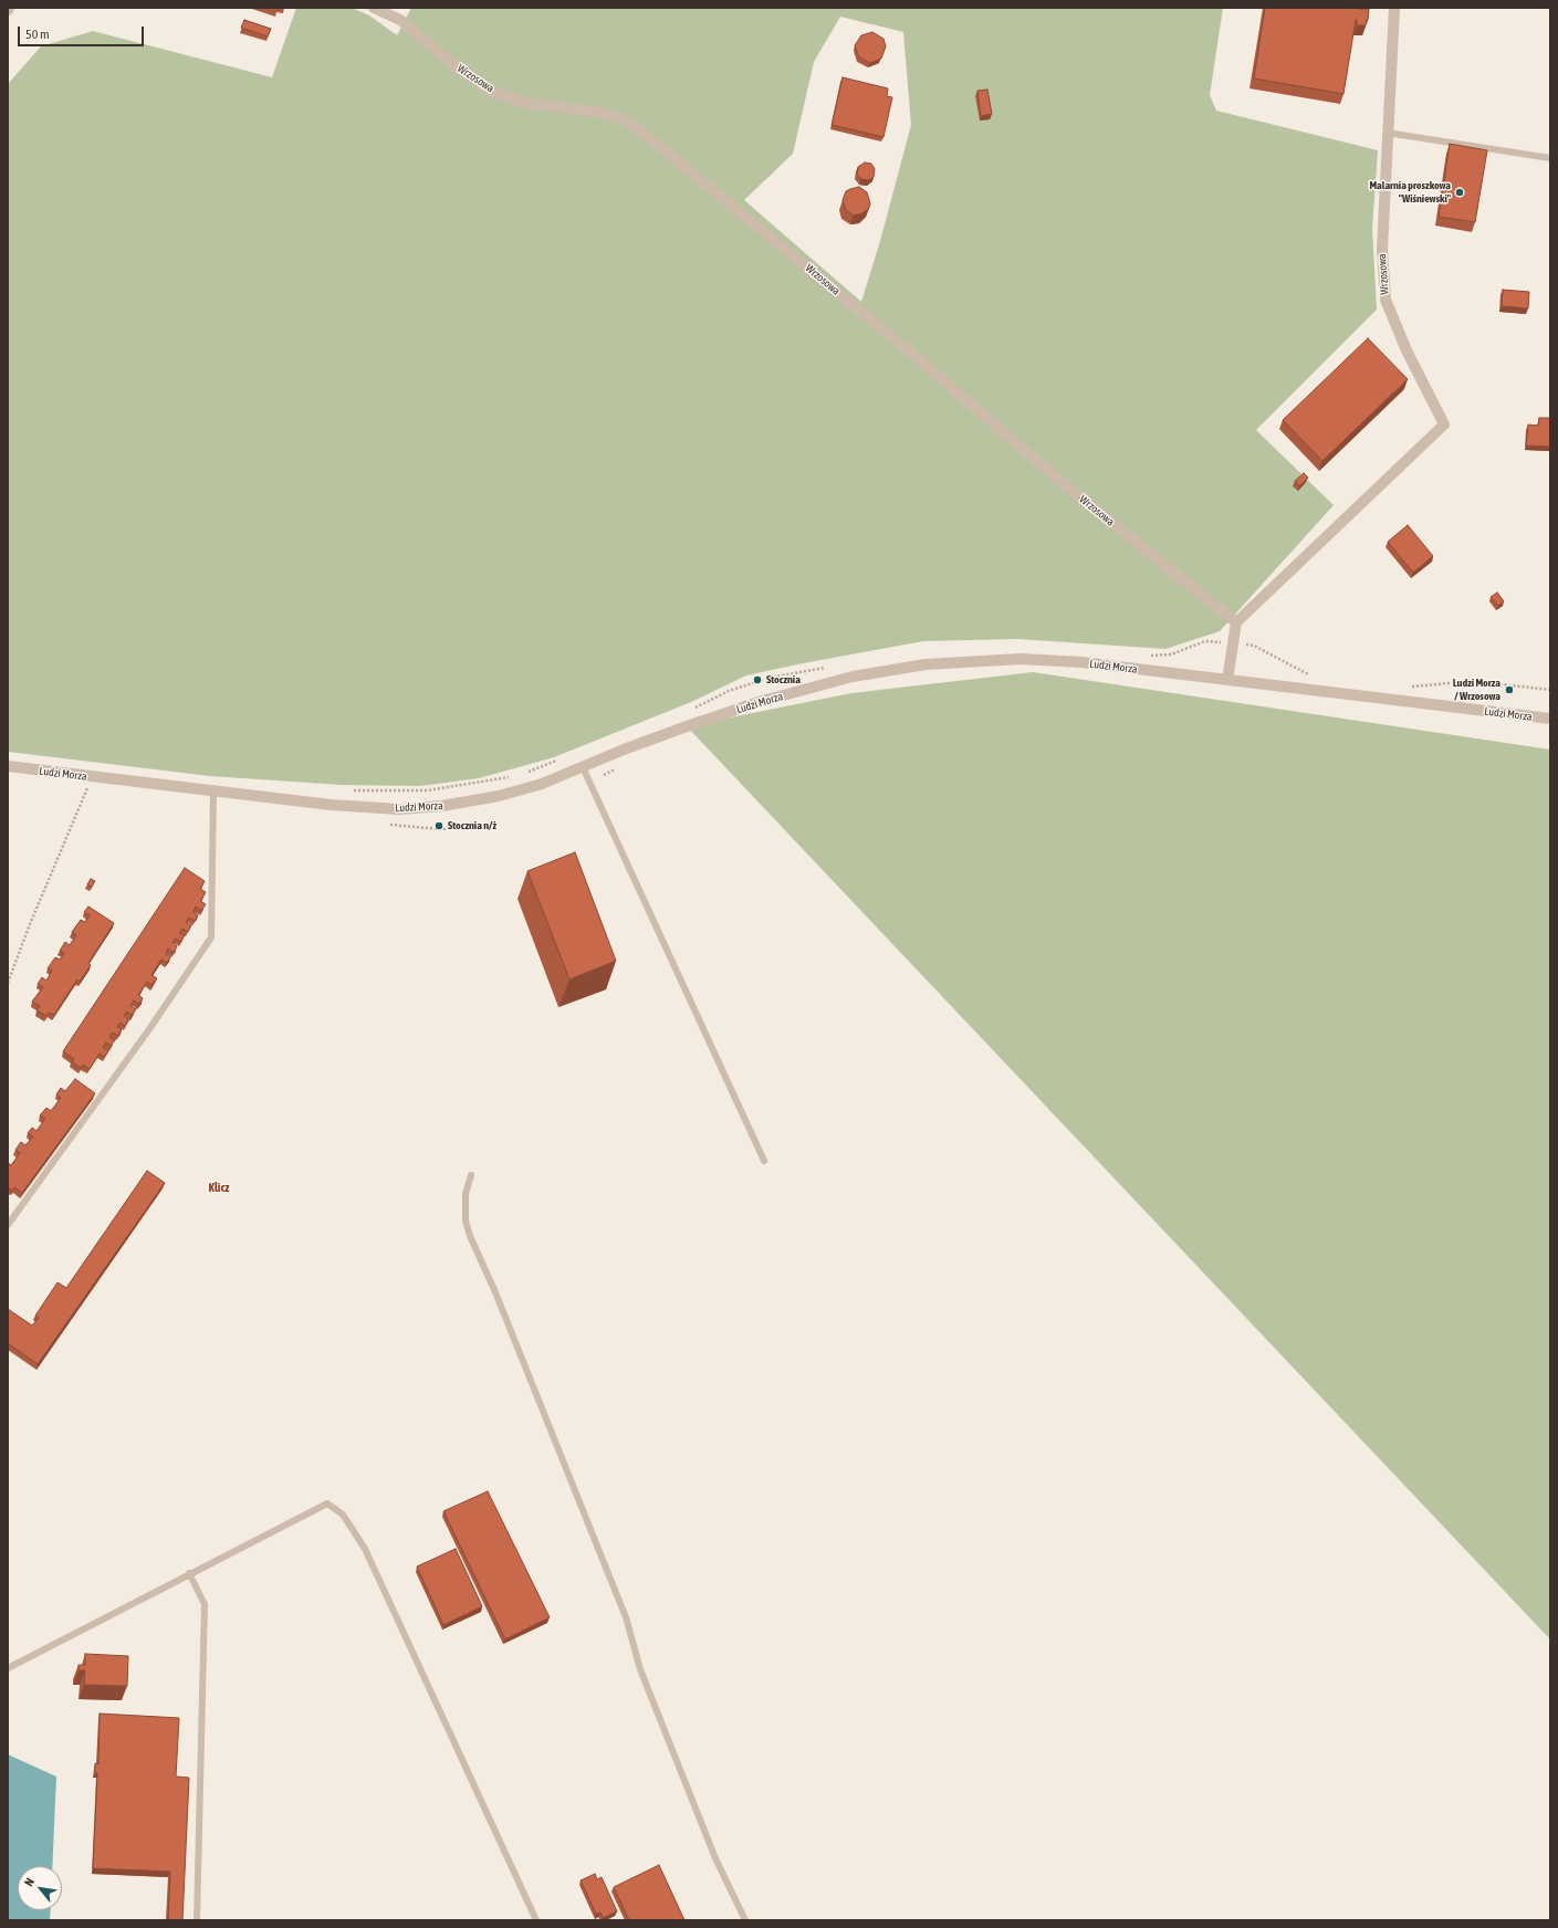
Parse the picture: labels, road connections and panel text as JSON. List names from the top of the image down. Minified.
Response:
{"streets":{"street":["Wrzosowa","Ludzi Morza"]},"districts":["Klicz"],"places":["Malarnia proszkowa \"Wiśniewski\"","Stocznia","Ludzi Morza / Wrzosowa","Stocznia n/ż"],"scale_bar":"50 m","north":"top left"}
